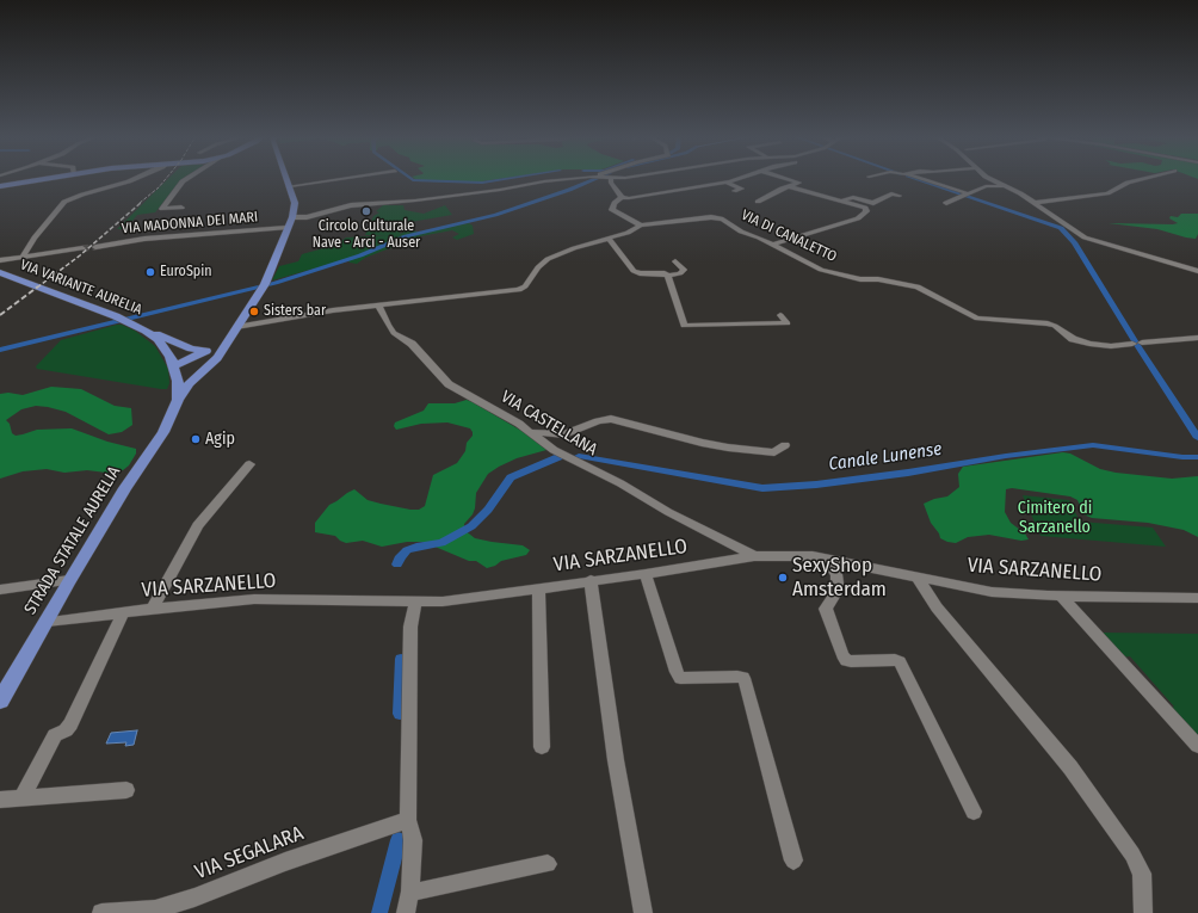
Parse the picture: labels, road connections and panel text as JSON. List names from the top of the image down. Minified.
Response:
{"streets":{"main road":["VIA VARIANTE AURELIA","STRADA STATALE AURELIA"],"street":["VIA MADONNA DEI MARI","VIA DI CANALETTO","VIA CASTELLANA","VIA SARZANELLO","VIA SEGALARA"]},"crossings":[["VIA MADONNA DEI MARI","STRADA STATALE AURELIA"],["VIA DI CANALETTO","VIA CASTELLANA"],["VIA VARIANTE AURELIA","STRADA STATALE AURELIA"],["VIA CASTELLANA","VIA SARZANELLO"],["STRADA STATALE AURELIA","VIA SARZANELLO"]],"water":["Canale Lunense"],"parks":["Cimitero di Sarzanello"],"places":["Circolo Culturale Nave - Arci - Auser","EuroSpin","Sisters bar","Agip","SexyShop Amsterdam"]}
